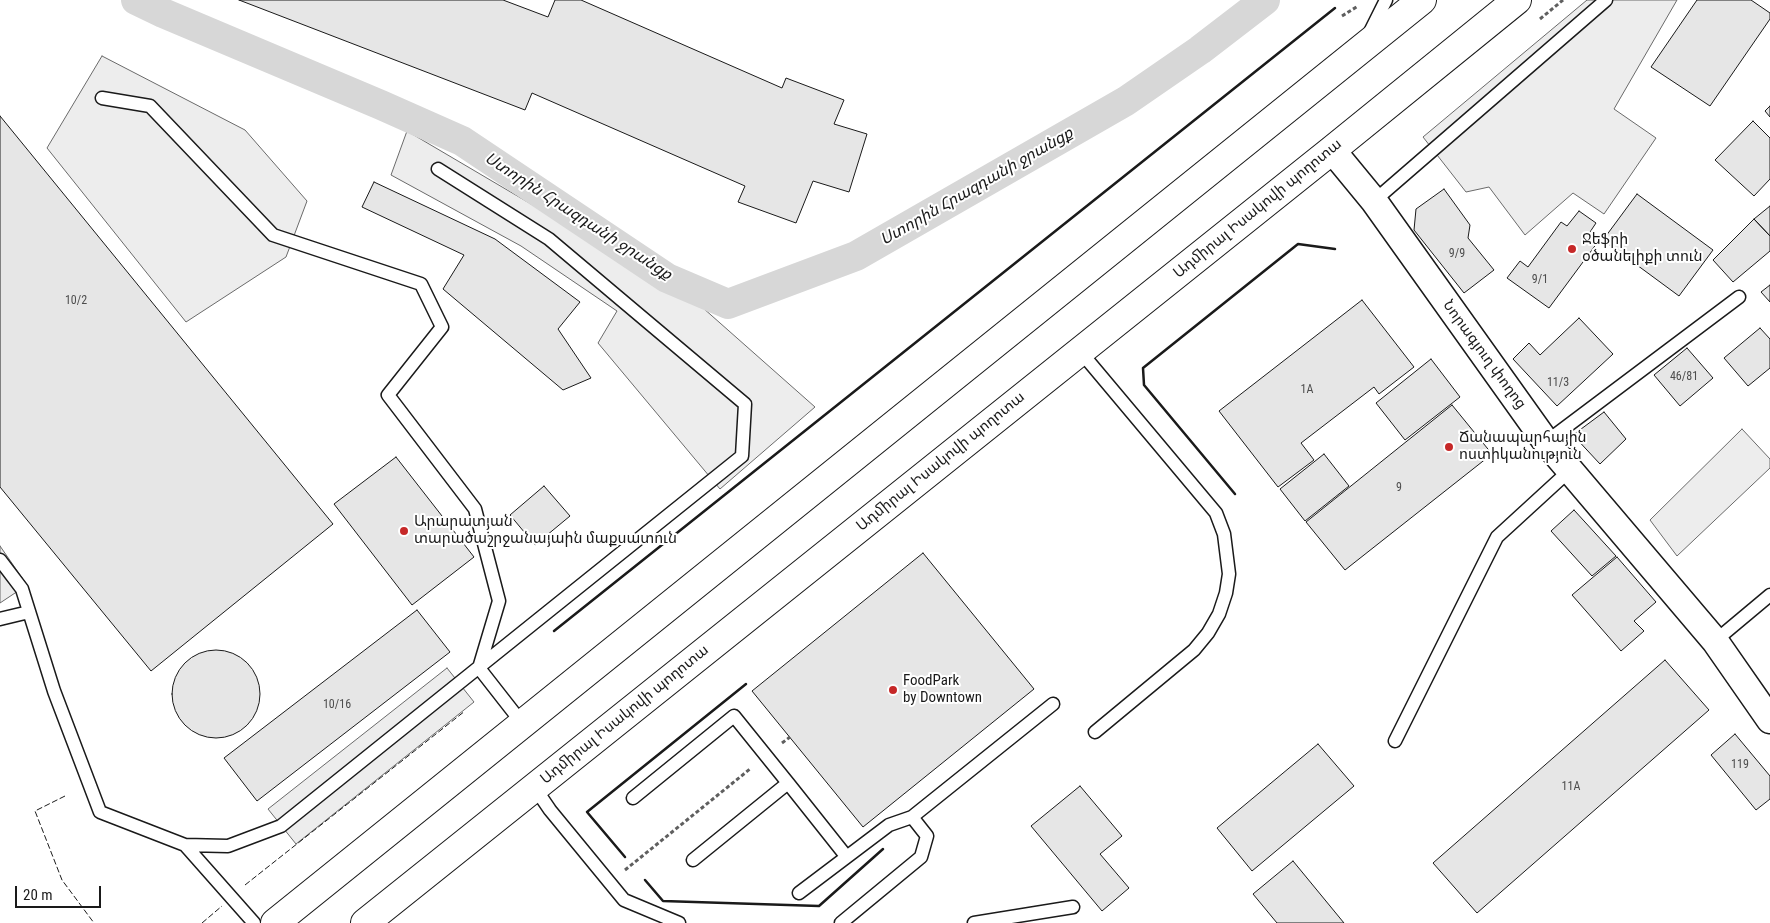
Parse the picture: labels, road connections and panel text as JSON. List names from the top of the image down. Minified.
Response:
{"streets":{"highway":["Ադմիրալ Իսակովի պողոտա"],"street":["Նորագյուղ փողոց"]},"crossings":[["Ադմիրալ Իսակովի պողոտա","Նորագյուղ փողոց"]],"water":["Ստորին Հրազդանի ջրանցք"],"places":["Ջեֆրի օծանելիքի տուն","Ճանապարհային ոստիկանություն","Արարատյան տարածաշրջանայաին մաքսատուն","FoodPark by Downtown"],"house_numbers":["9/9","9/1","10/2","46/81","11/3","1А","9","10/16","119","11A"],"scale_bar":"20 m"}
